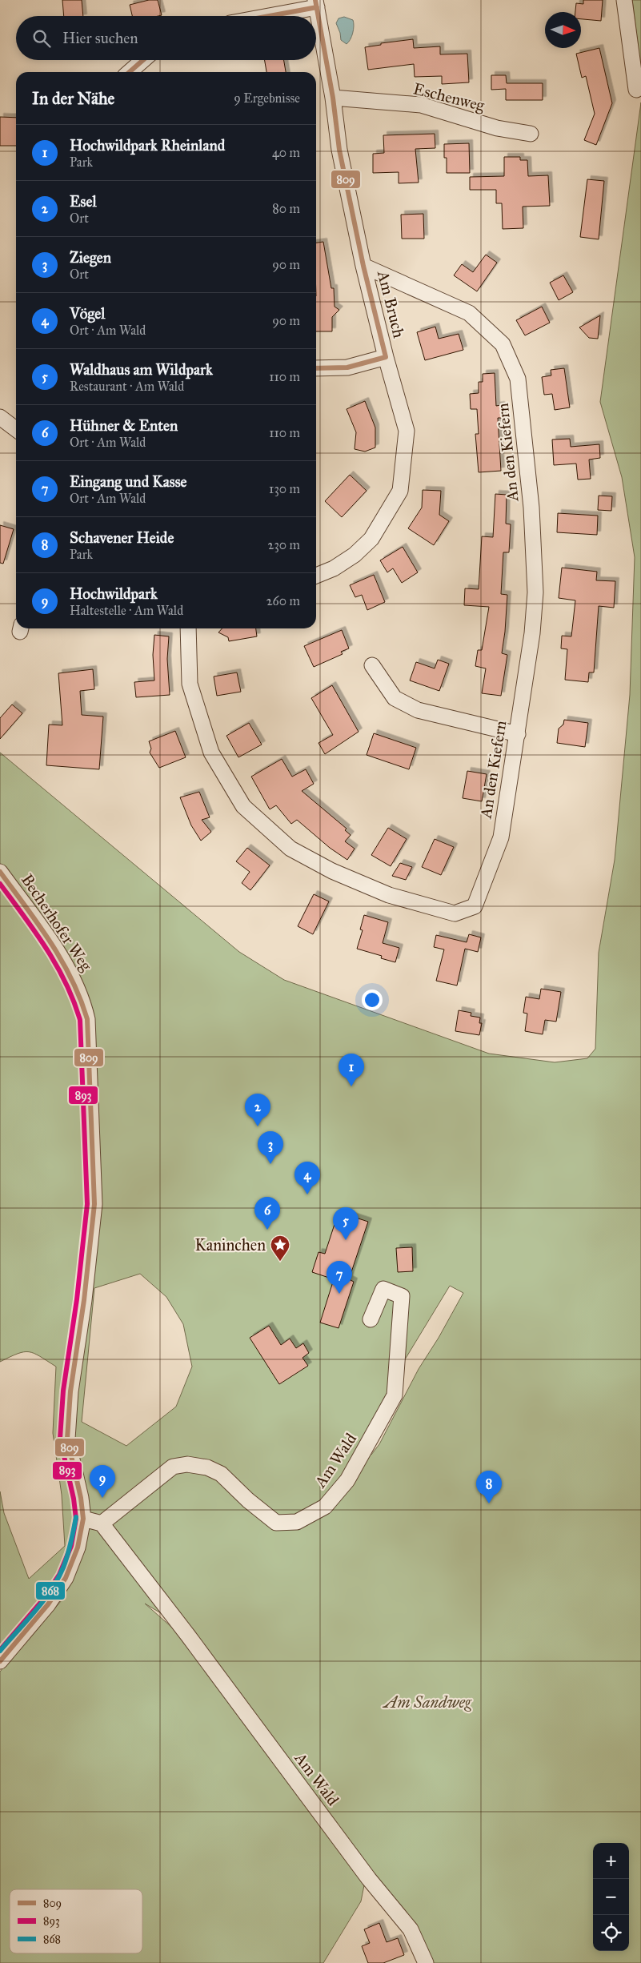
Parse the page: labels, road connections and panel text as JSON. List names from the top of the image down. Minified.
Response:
{"streets":{"street":["Eschenweg","Am Bruch","An den Kiefern","Becherhofer Weg","Am Wald"]},"crossings":[["Eschenweg","Am Bruch"],["Am Bruch","An den Kiefern"]],"parks":["Am Sandweg"],"places":{"place":["Kaninchen"]},"lines":["transit line 809","transit line 893","transit line 868"],"legend":["809","893","868"],"north":"right","page":{"search":"Hier suchen","heading":["In der Nähe","9 Ergebnisse"],"list":[{"mark":"1","name":"Hochwildpark Rheinland","note":"Park","value":"40 m"},{"mark":"2","name":"Esel","note":"Ort","value":"80 m"},{"mark":"3","name":"Ziegen","note":"Ort","value":"90 m"},{"mark":"4","name":"Vögel","note":"Ort · Am Wald","value":"90 m"},{"mark":"5","name":"Waldhaus am Wildpark","note":"Restaurant · Am Wald","value":"110 m"},{"mark":"6","name":"Hühner & Enten","note":"Ort · Am Wald","value":"110 m"},{"mark":"7","name":"Eingang und Kasse","note":"Ort · Am Wald","value":"130 m"},{"mark":"8","name":"Schavener Heide","note":"Park","value":"230 m"},{"mark":"9","name":"Hochwildpark","note":"Haltestelle · Am Wald","value":"260 m"}],"pins":["1","2","3","4","6","5","7","9","8"],"map_buttons":["+","−"]}}
